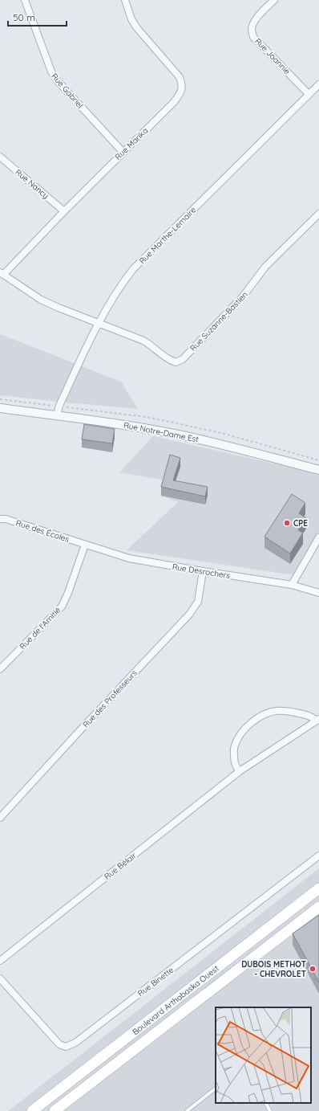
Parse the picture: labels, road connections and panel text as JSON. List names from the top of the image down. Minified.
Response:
{"streets":{"main road":["Boulevard Arthabaska Ouest"],"street":["Rue Joannie","Rue Gabriel","Rue Marika","Rue Nancy","Rue Marthe-Lemaire","Rue Suzanne-Bastien","Rue Notre-Dame Est","Rue des Écoles","Rue Desrochers","Rue de l'Amitié","Rue des Professeurs","Rue Bélair","Rue Binette"]},"crossings":[["Rue Joannie","Rue Marthe-Lemaire"],["Rue Gabriel","Rue Marika"],["Rue Marika","Rue Nancy"],["Rue Marika","Rue Suzanne-Bastien"],["Rue Marthe-Lemaire","Rue Suzanne-Bastien"],["Rue Marthe-Lemaire","Rue Notre-Dame Est"],["Rue des Écoles","Rue Desrochers"],["Rue des Écoles","Rue de l'Amitié"],["Rue Desrochers","Rue de l'Amitié"],["Rue Desrochers","Rue des Professeurs"]],"places":["CPE","DUBOIS METHOT - CHEVROLET"],"scale_bar":"50 m"}
